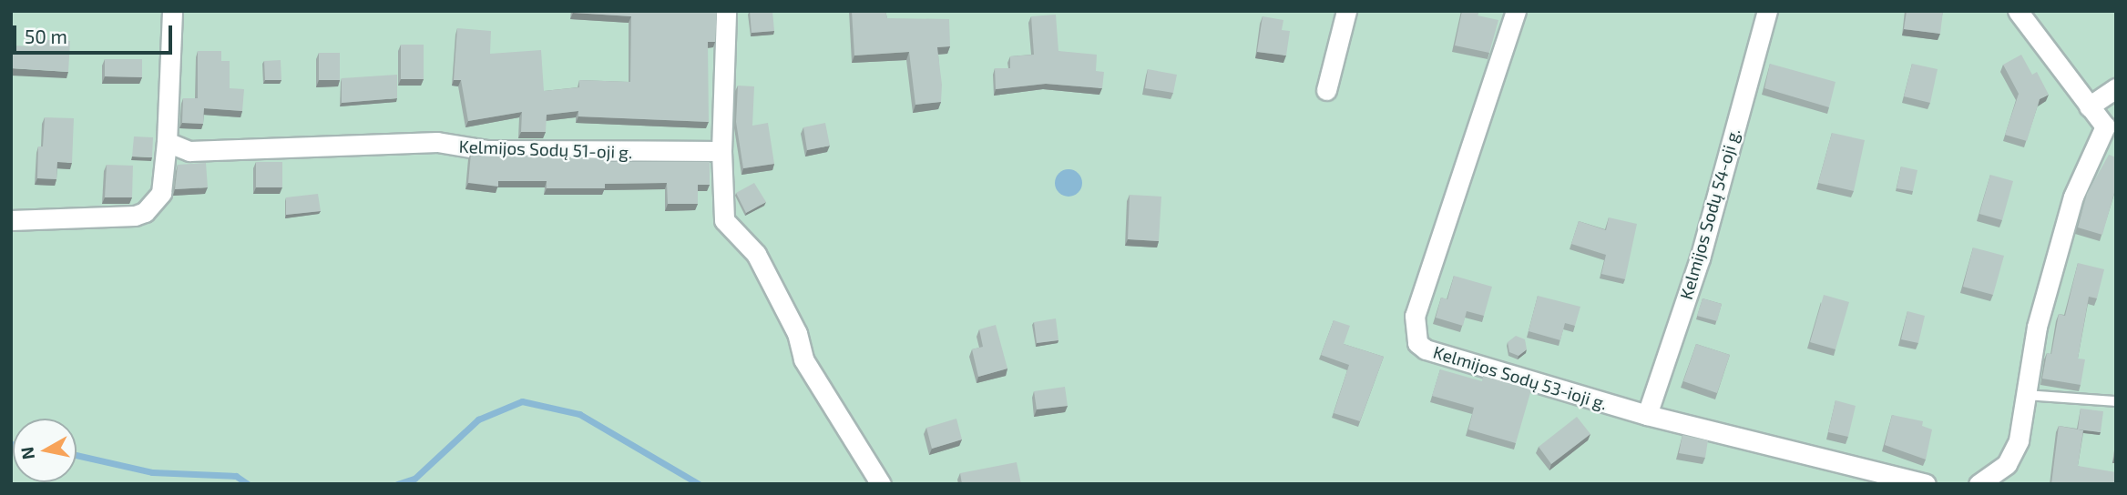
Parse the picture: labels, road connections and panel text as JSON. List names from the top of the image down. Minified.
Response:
{"streets":{"street":["Kelmijos Sodų 51-oji g.","Kelmijos Sodų 54-oji g.","Kelmijos Sodų 53-ioji g."]},"crossings":[["Kelmijos Sodų 54-oji g.","Kelmijos Sodų 53-ioji g."]],"scale_bar":"50 m","north":"left"}
